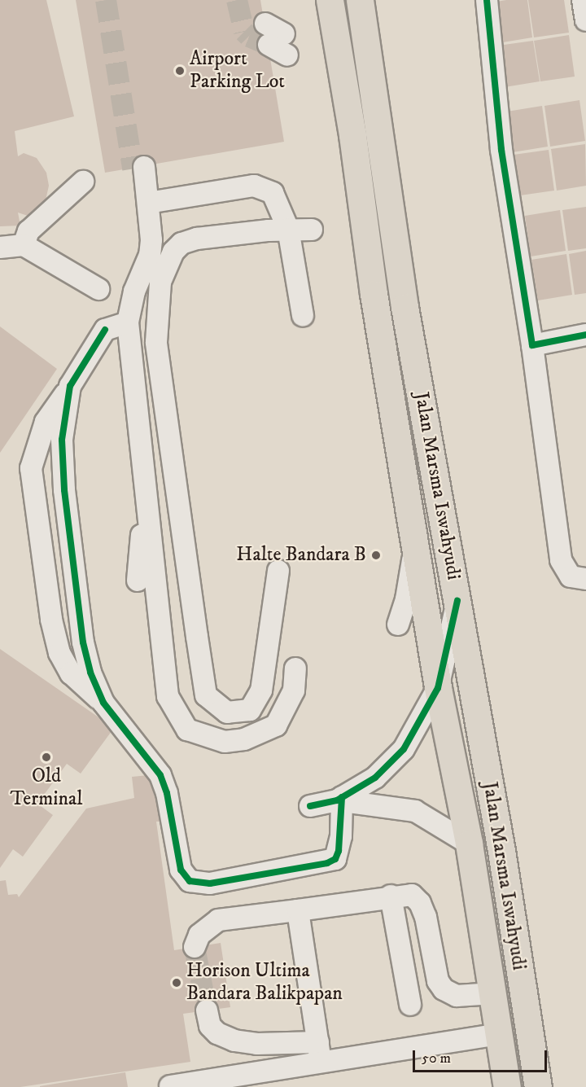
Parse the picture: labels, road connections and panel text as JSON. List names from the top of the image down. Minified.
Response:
{"streets":{"highway":["Jalan Marsma Iswahyudi"]},"places":["Airport Parking Lot","Halte Bandara B","Old Terminal","Horison Ultima Bandara Balikpapan"],"scale_bar":"50 m"}
